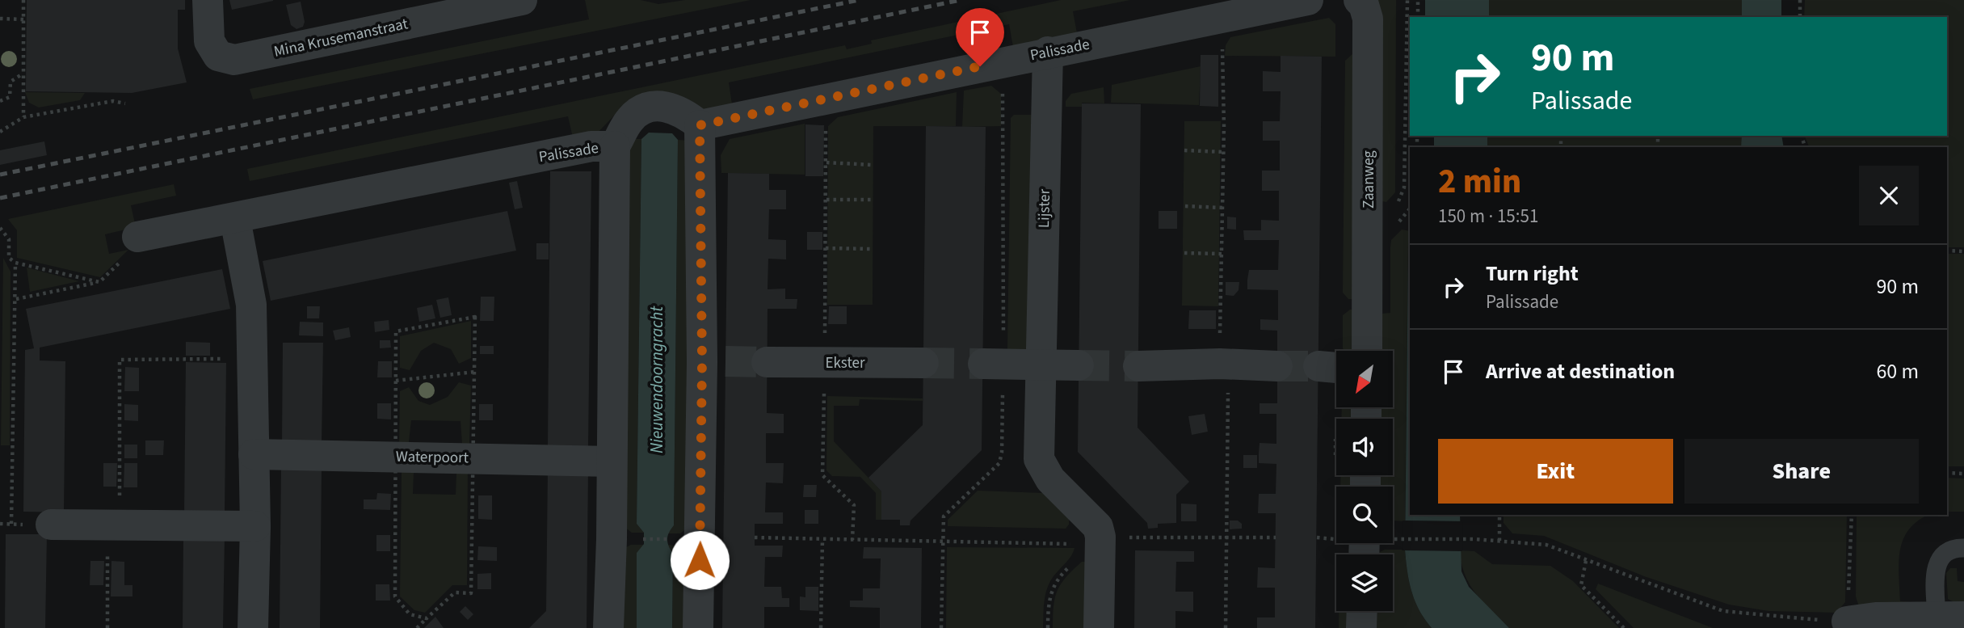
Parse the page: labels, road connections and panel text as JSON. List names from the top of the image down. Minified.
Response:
{"streets":{"street":["Mina Krusemanstraat","Palissade","Zaanweg","Lijster","Ekster","Waterpoort"]},"crossings":[["Palissade","Lijster"]],"water":["Nieuwendoorngracht"],"north":"bottom left","page":{"turn":["90 m","Palissade"],"heading":["2 min","150 m · 15:51"],"list":[{"name":"Turn right","note":"Palissade","value":"90 m"},{"name":"Arrive at destination","value":"60 m"}],"buttons":["Exit","Share"]}}
